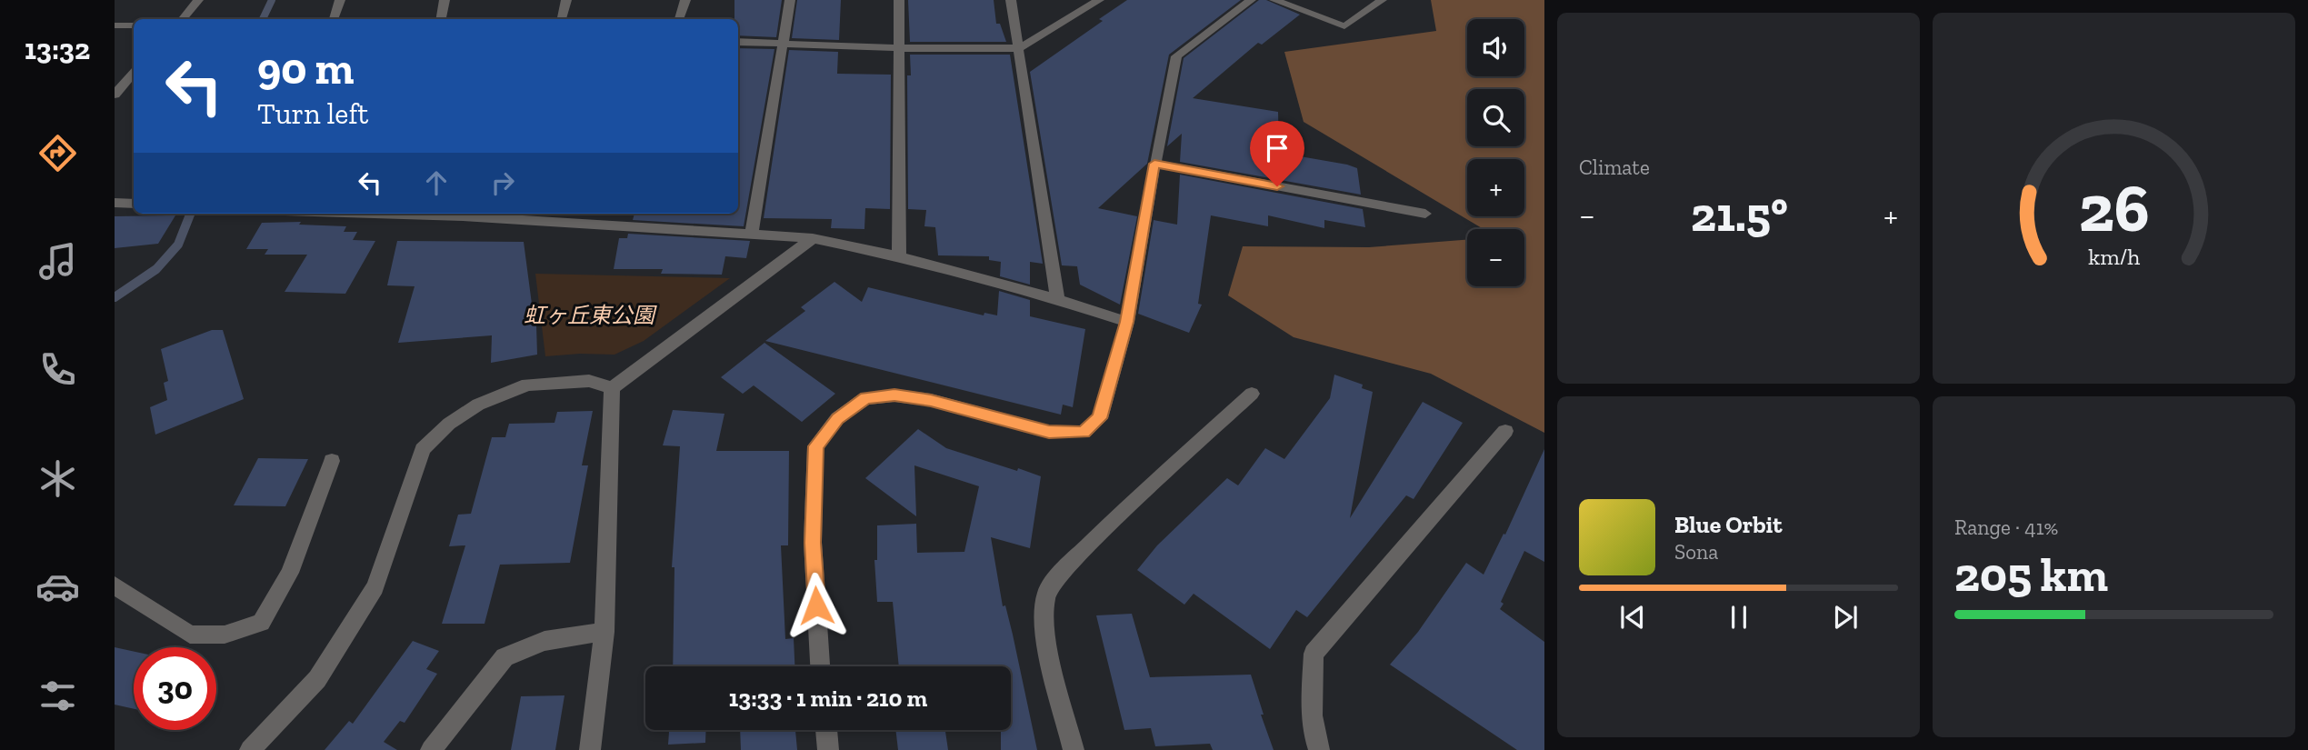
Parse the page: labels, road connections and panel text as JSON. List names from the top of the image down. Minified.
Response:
{"parks":["虹ヶ丘東公園"],"page":{"tabs":"13:32","tile":["Climate",["Range · 41%","205 km"]],"map_buttons":["+","−"],"turn":["90 m","Turn left"],"heat":["−","21.5°","+"],"song":["Blue Orbit","Sona"],"limit":"30","trip":"13:33 · 1 min · 210 m","gauge":["26","km/h"]}}
